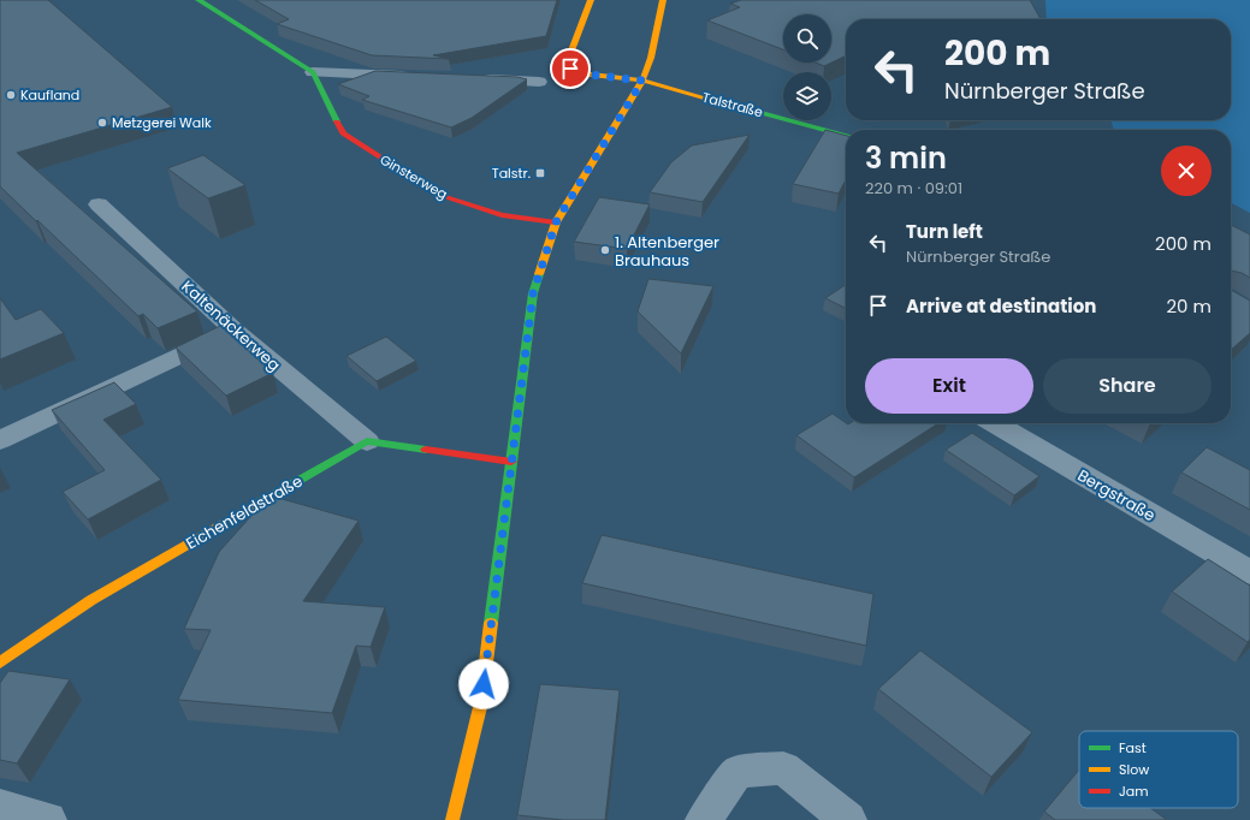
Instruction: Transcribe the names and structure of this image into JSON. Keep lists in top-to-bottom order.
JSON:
{
  "streets": {
    "street": [
      "Talstraße",
      "Ginsterweg",
      "Kaltenäckerweg",
      "Bergstraße",
      "Eichenfeldstraße"
    ]
  },
  "crossings": [
    ["Kaltenäckerweg", "Eichenfeldstraße"]
  ],
  "places": {
    "other": ["Kaufland", "Metzgerei Walk", "1. Altenberger Brauhaus"],
    "transit": ["Talstr."]
  },
  "legend": ["Fast", "Slow", "Jam"],
  "page": {
    "turn": ["200 m", "Nürnberger Straße"],
    "heading": ["3 min", "220 m · 09:01"],
    "list": [
      {
        "name": "Turn left",
        "note": "Nürnberger Straße",
        "value": "200 m"
      },
      {
        "name": "Arrive at destination",
        "value": "20 m"
      }
    ],
    "buttons": ["Exit", "Share"]
  }
}
